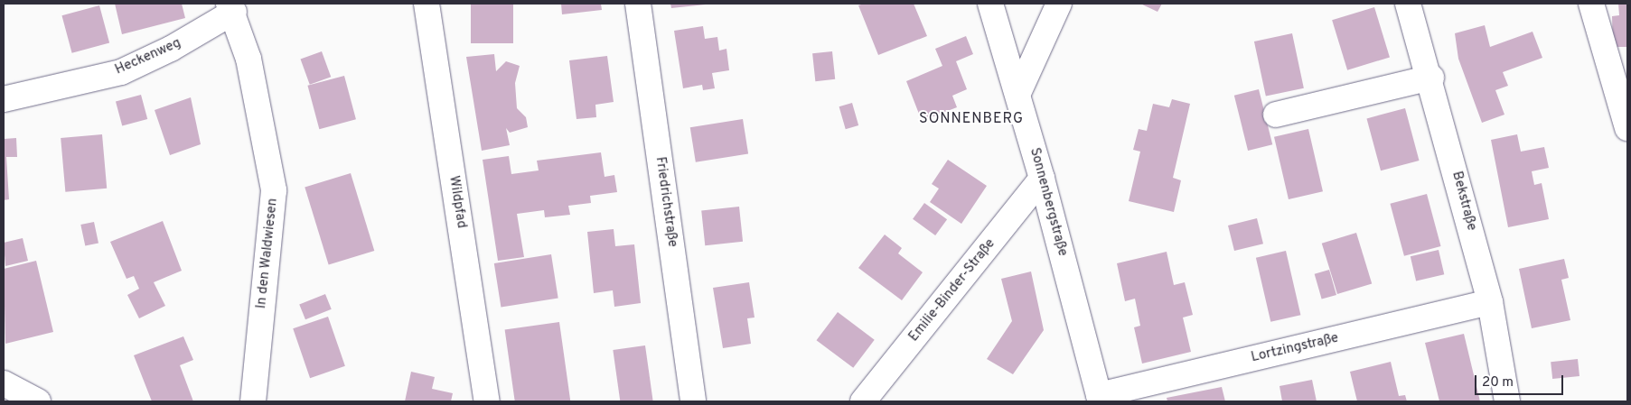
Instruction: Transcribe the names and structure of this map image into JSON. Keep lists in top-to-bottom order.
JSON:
{
  "streets": {
    "street": [
      "Heckenweg",
      "Bekstraße",
      "Wildpfad",
      "Friedrichstraße",
      "Sonnenbergstraße",
      "In den Waldwiesen",
      "Emilie-Binder-Straße",
      "Lortzingstraße"
    ]
  },
  "crossings": [
    ["Heckenweg", "In den Waldwiesen"],
    ["Bekstraße", "Lortzingstraße"],
    ["Sonnenbergstraße", "Emilie-Binder-Straße"],
    ["Sonnenbergstraße", "Lortzingstraße"]
  ],
  "districts": ["SONNENBERG"],
  "scale_bar": "20 m"
}
